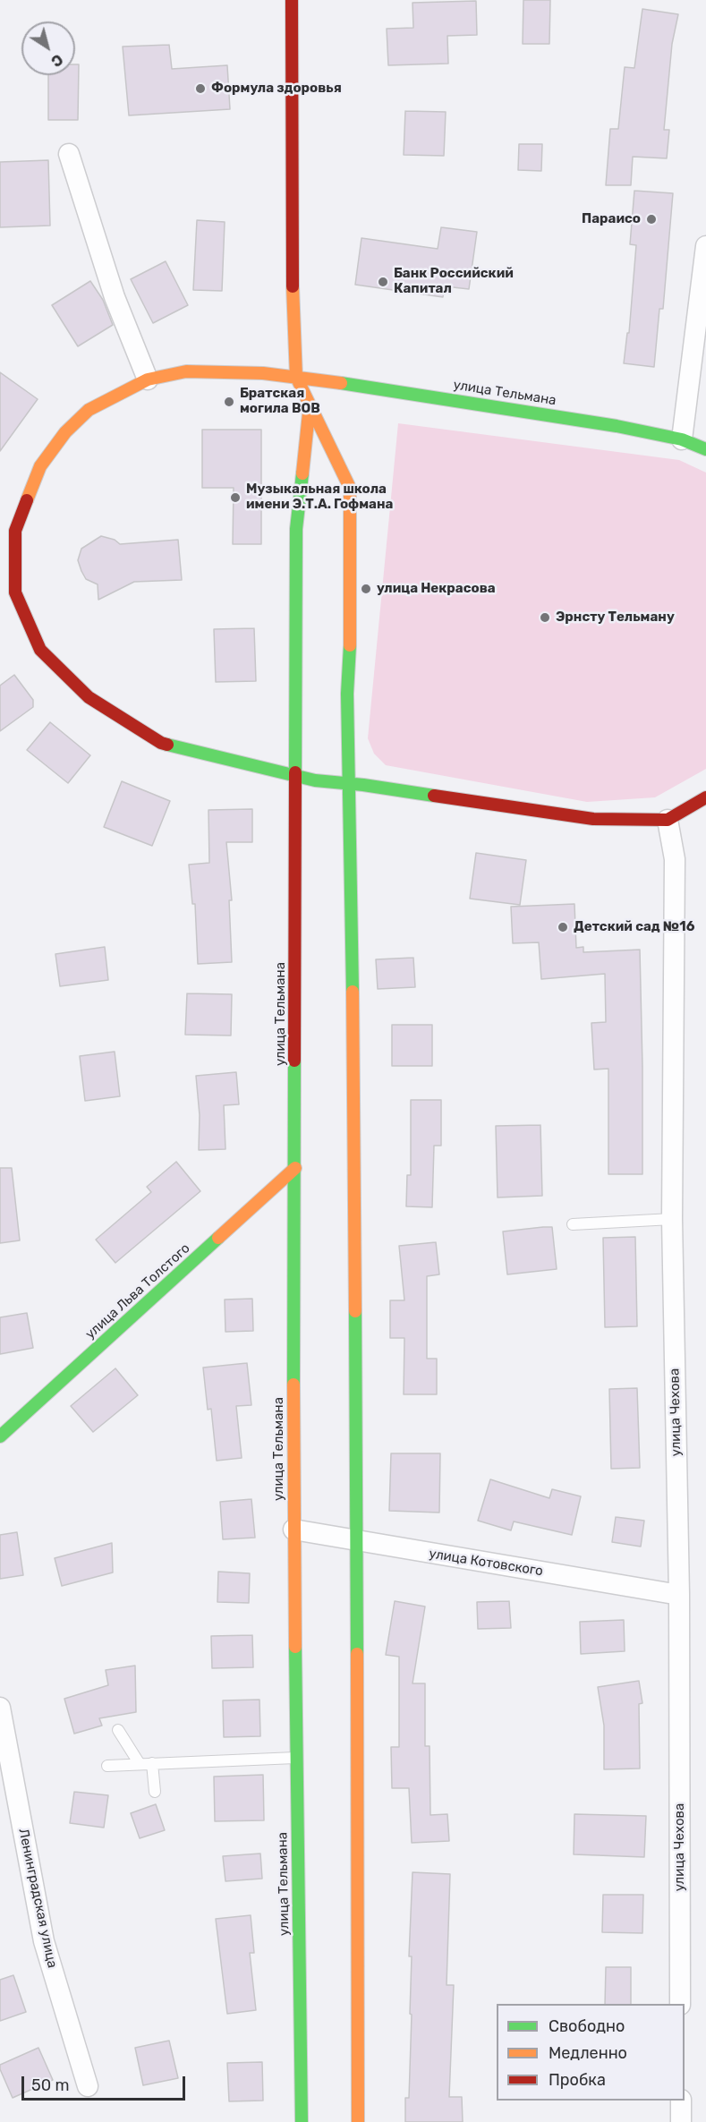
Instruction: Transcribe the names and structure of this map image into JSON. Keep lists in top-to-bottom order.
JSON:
{
  "streets": {
    "main road": ["улица Тельмана", "улица Льва Толстого"],
    "street": ["улица Чехова", "улица Котовского", "Ленинградская улица"]
  },
  "crossings": [
    ["улица Тельмана", "улица Льва Толстого"],
    ["улица Тельмана", "улица Чехова"],
    ["улица Тельмана", "улица Котовского"],
    ["улица Чехова", "улица Котовского"]
  ],
  "places": [
    "Формула здоровья",
    "Параисо",
    "Банк Российский Капитал",
    "Братская могила ВОВ",
    "Музыкальная школа имени Э.Т.А. Гофмана",
    "улица Некрасова",
    "Эрнсту Тельману",
    "Детский сад №16"
  ],
  "legend": ["Свободно", "Медленно", "Пробка"],
  "scale_bar": "50 m",
  "north": "bottom right"
}
